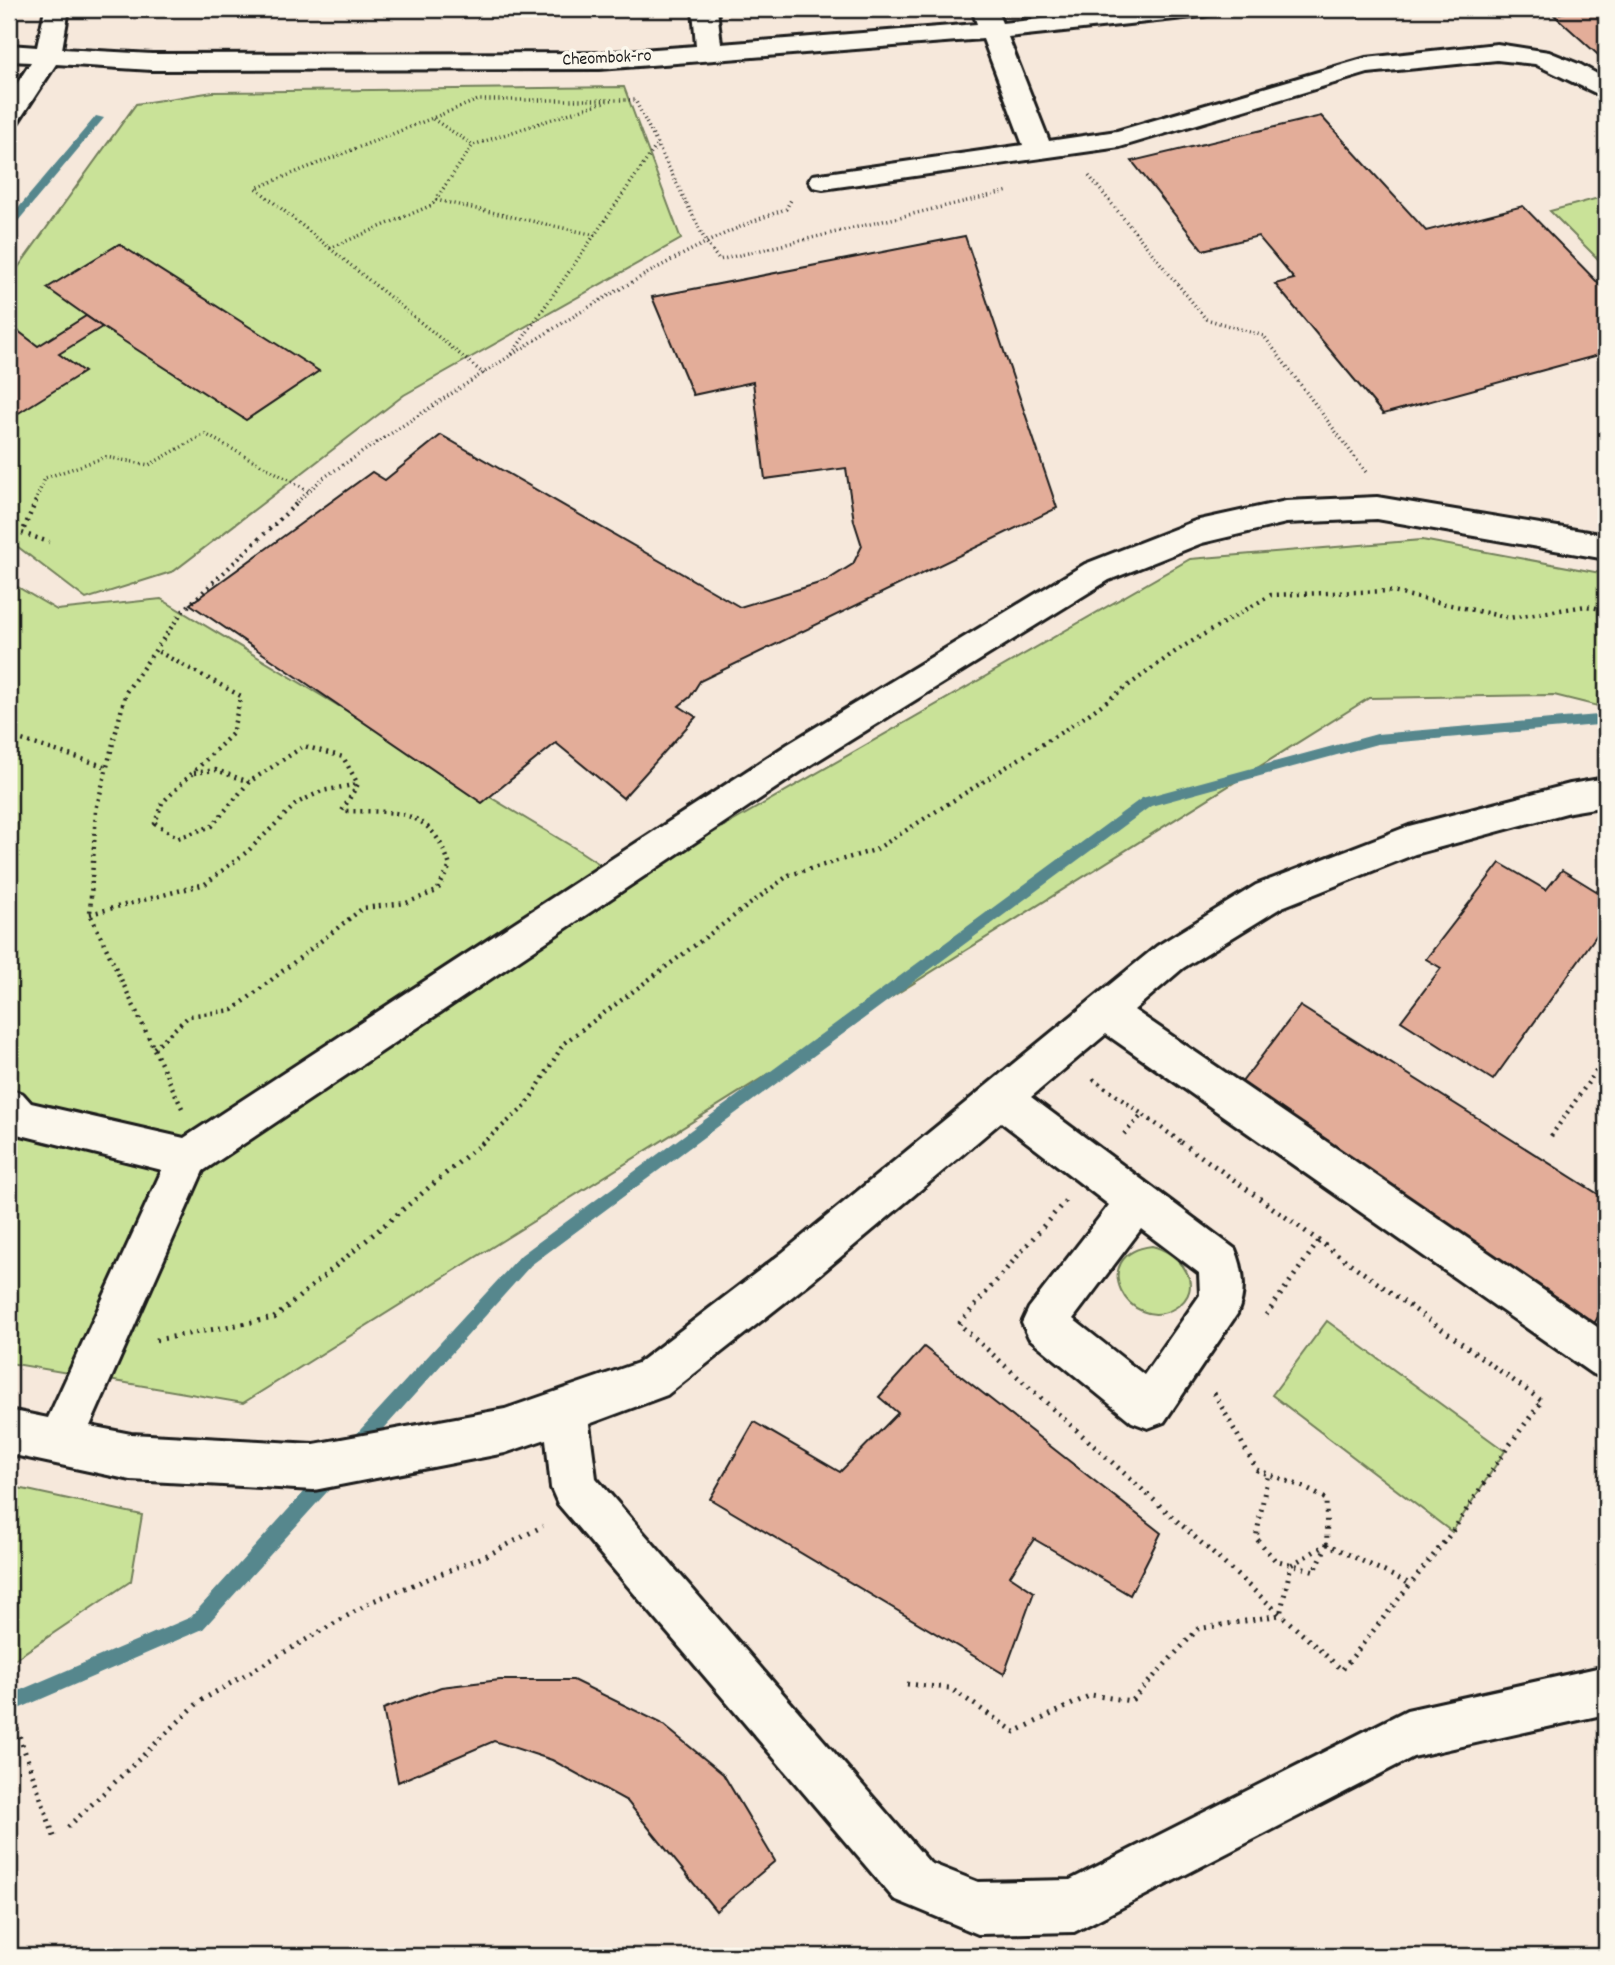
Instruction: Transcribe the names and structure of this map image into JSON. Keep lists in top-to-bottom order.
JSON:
{
  "streets": {
    "street": ["Cheombok-ro"]
  }
}
